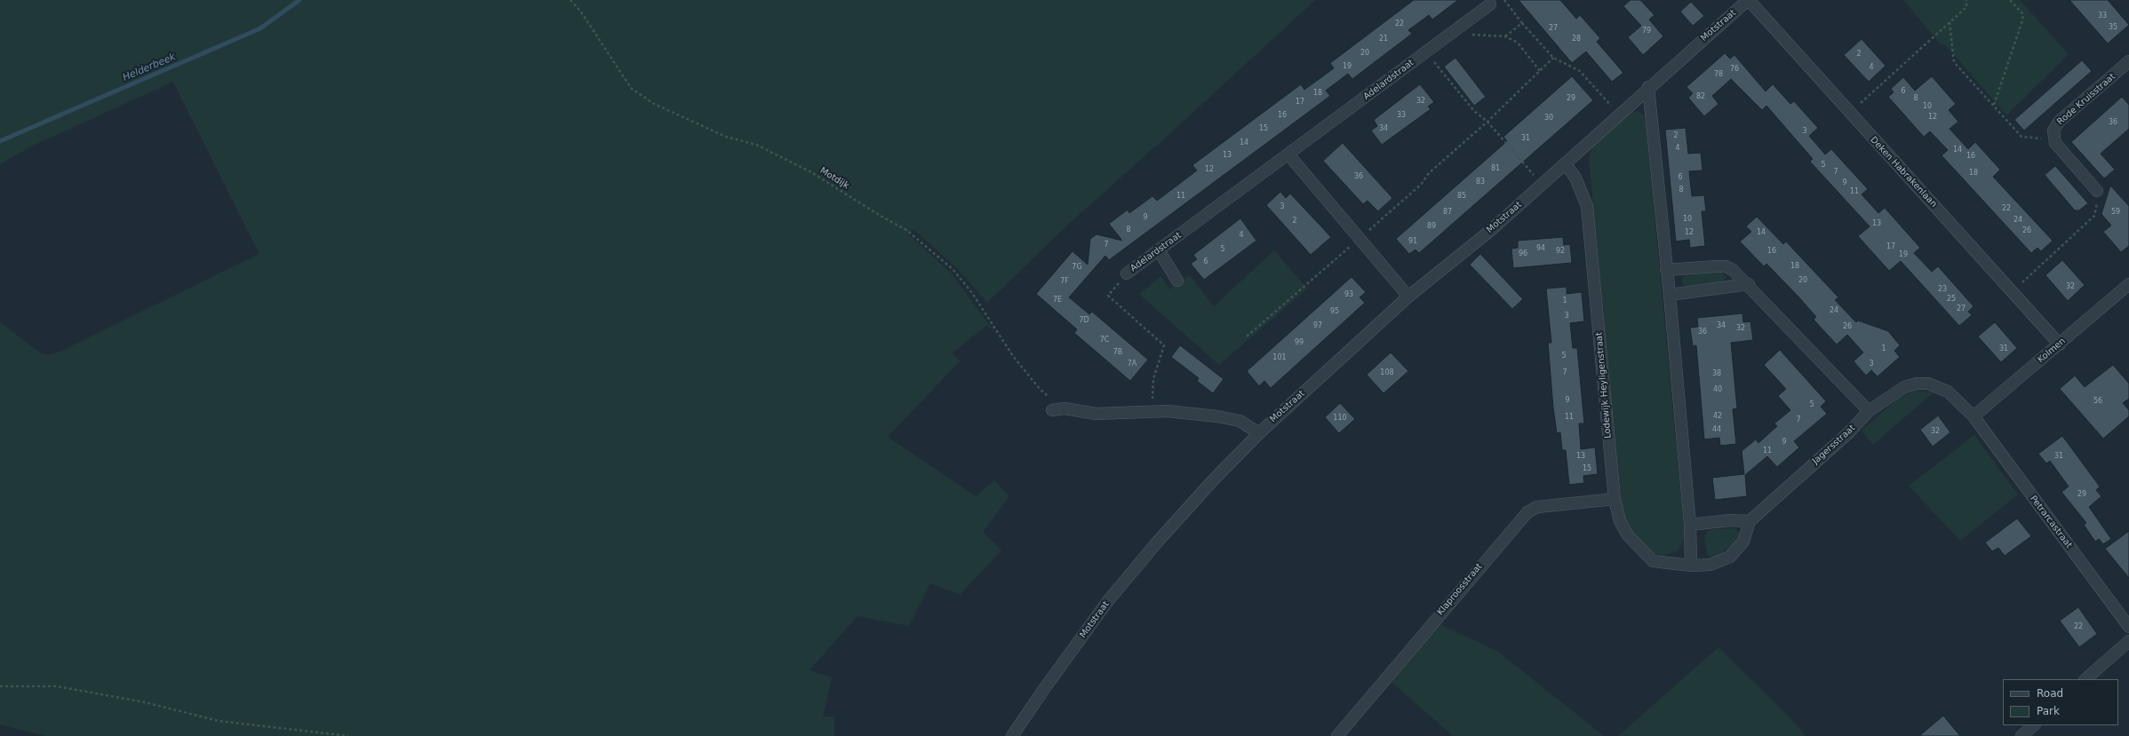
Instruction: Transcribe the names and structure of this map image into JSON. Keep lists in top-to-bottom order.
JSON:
{
  "streets": {
    "street": [
      "Motstraat",
      "Adelardstraat",
      "Rode Kruisstraat",
      "Deken Habrakenlaan",
      "Kolmen",
      "Lodewijk Heyligenstraat",
      "Jagersstraat",
      "Petrarcastraat",
      "Klaproosstraat"
    ],
    "path": ["Motdijk"]
  },
  "crossings": [
    ["Motstraat", "Deken Habrakenlaan"],
    ["Motstraat", "Lodewijk Heyligenstraat"],
    ["Deken Habrakenlaan", "Kolmen"],
    ["Kolmen", "Jagersstraat"],
    ["Kolmen", "Petrarcastraat"],
    ["Lodewijk Heyligenstraat", "Jagersstraat"],
    ["Lodewijk Heyligenstraat", "Klaproosstraat"],
    ["Jagersstraat", "Petrarcastraat"]
  ],
  "water": ["Helderbeek"],
  "house_numbers": [
    "33",
    "22",
    "35",
    "27",
    "79",
    "21",
    "28",
    "20",
    "2",
    "19",
    "4",
    "76",
    "78",
    "6",
    "18",
    "82",
    "29",
    "8",
    "32",
    "17",
    "10",
    "16",
    "33",
    "12",
    "30",
    "36",
    "15",
    "34",
    "3",
    "2",
    "31",
    "14",
    "4",
    "14",
    "13",
    "16",
    "5",
    "81",
    "12",
    "7",
    "18",
    "36",
    "6",
    "83",
    "9",
    "8",
    "11",
    "11",
    "85",
    "3",
    "22",
    "87",
    "59",
    "9",
    "10",
    "24",
    "2",
    "13",
    "89",
    "8",
    "26",
    "12",
    "14",
    "4",
    "91",
    "7",
    "17",
    "94",
    "5",
    "92",
    "16",
    "96",
    "19",
    "6",
    "18",
    "7G",
    "20",
    "7F",
    "32",
    "23",
    "93",
    "25",
    "7E",
    "1",
    "27",
    "24",
    "95",
    "3",
    "7D",
    "97",
    "34",
    "26",
    "32",
    "36",
    "7C",
    "99",
    "1",
    "31",
    "7B",
    "5",
    "101",
    "7A",
    "3",
    "108",
    "7",
    "38",
    "40",
    "9",
    "56",
    "5",
    "42",
    "11",
    "110",
    "7",
    "44",
    "32",
    "9",
    "11",
    "13",
    "31",
    "15",
    "29",
    "22"
  ],
  "legend": ["Road", "Park"]
}
